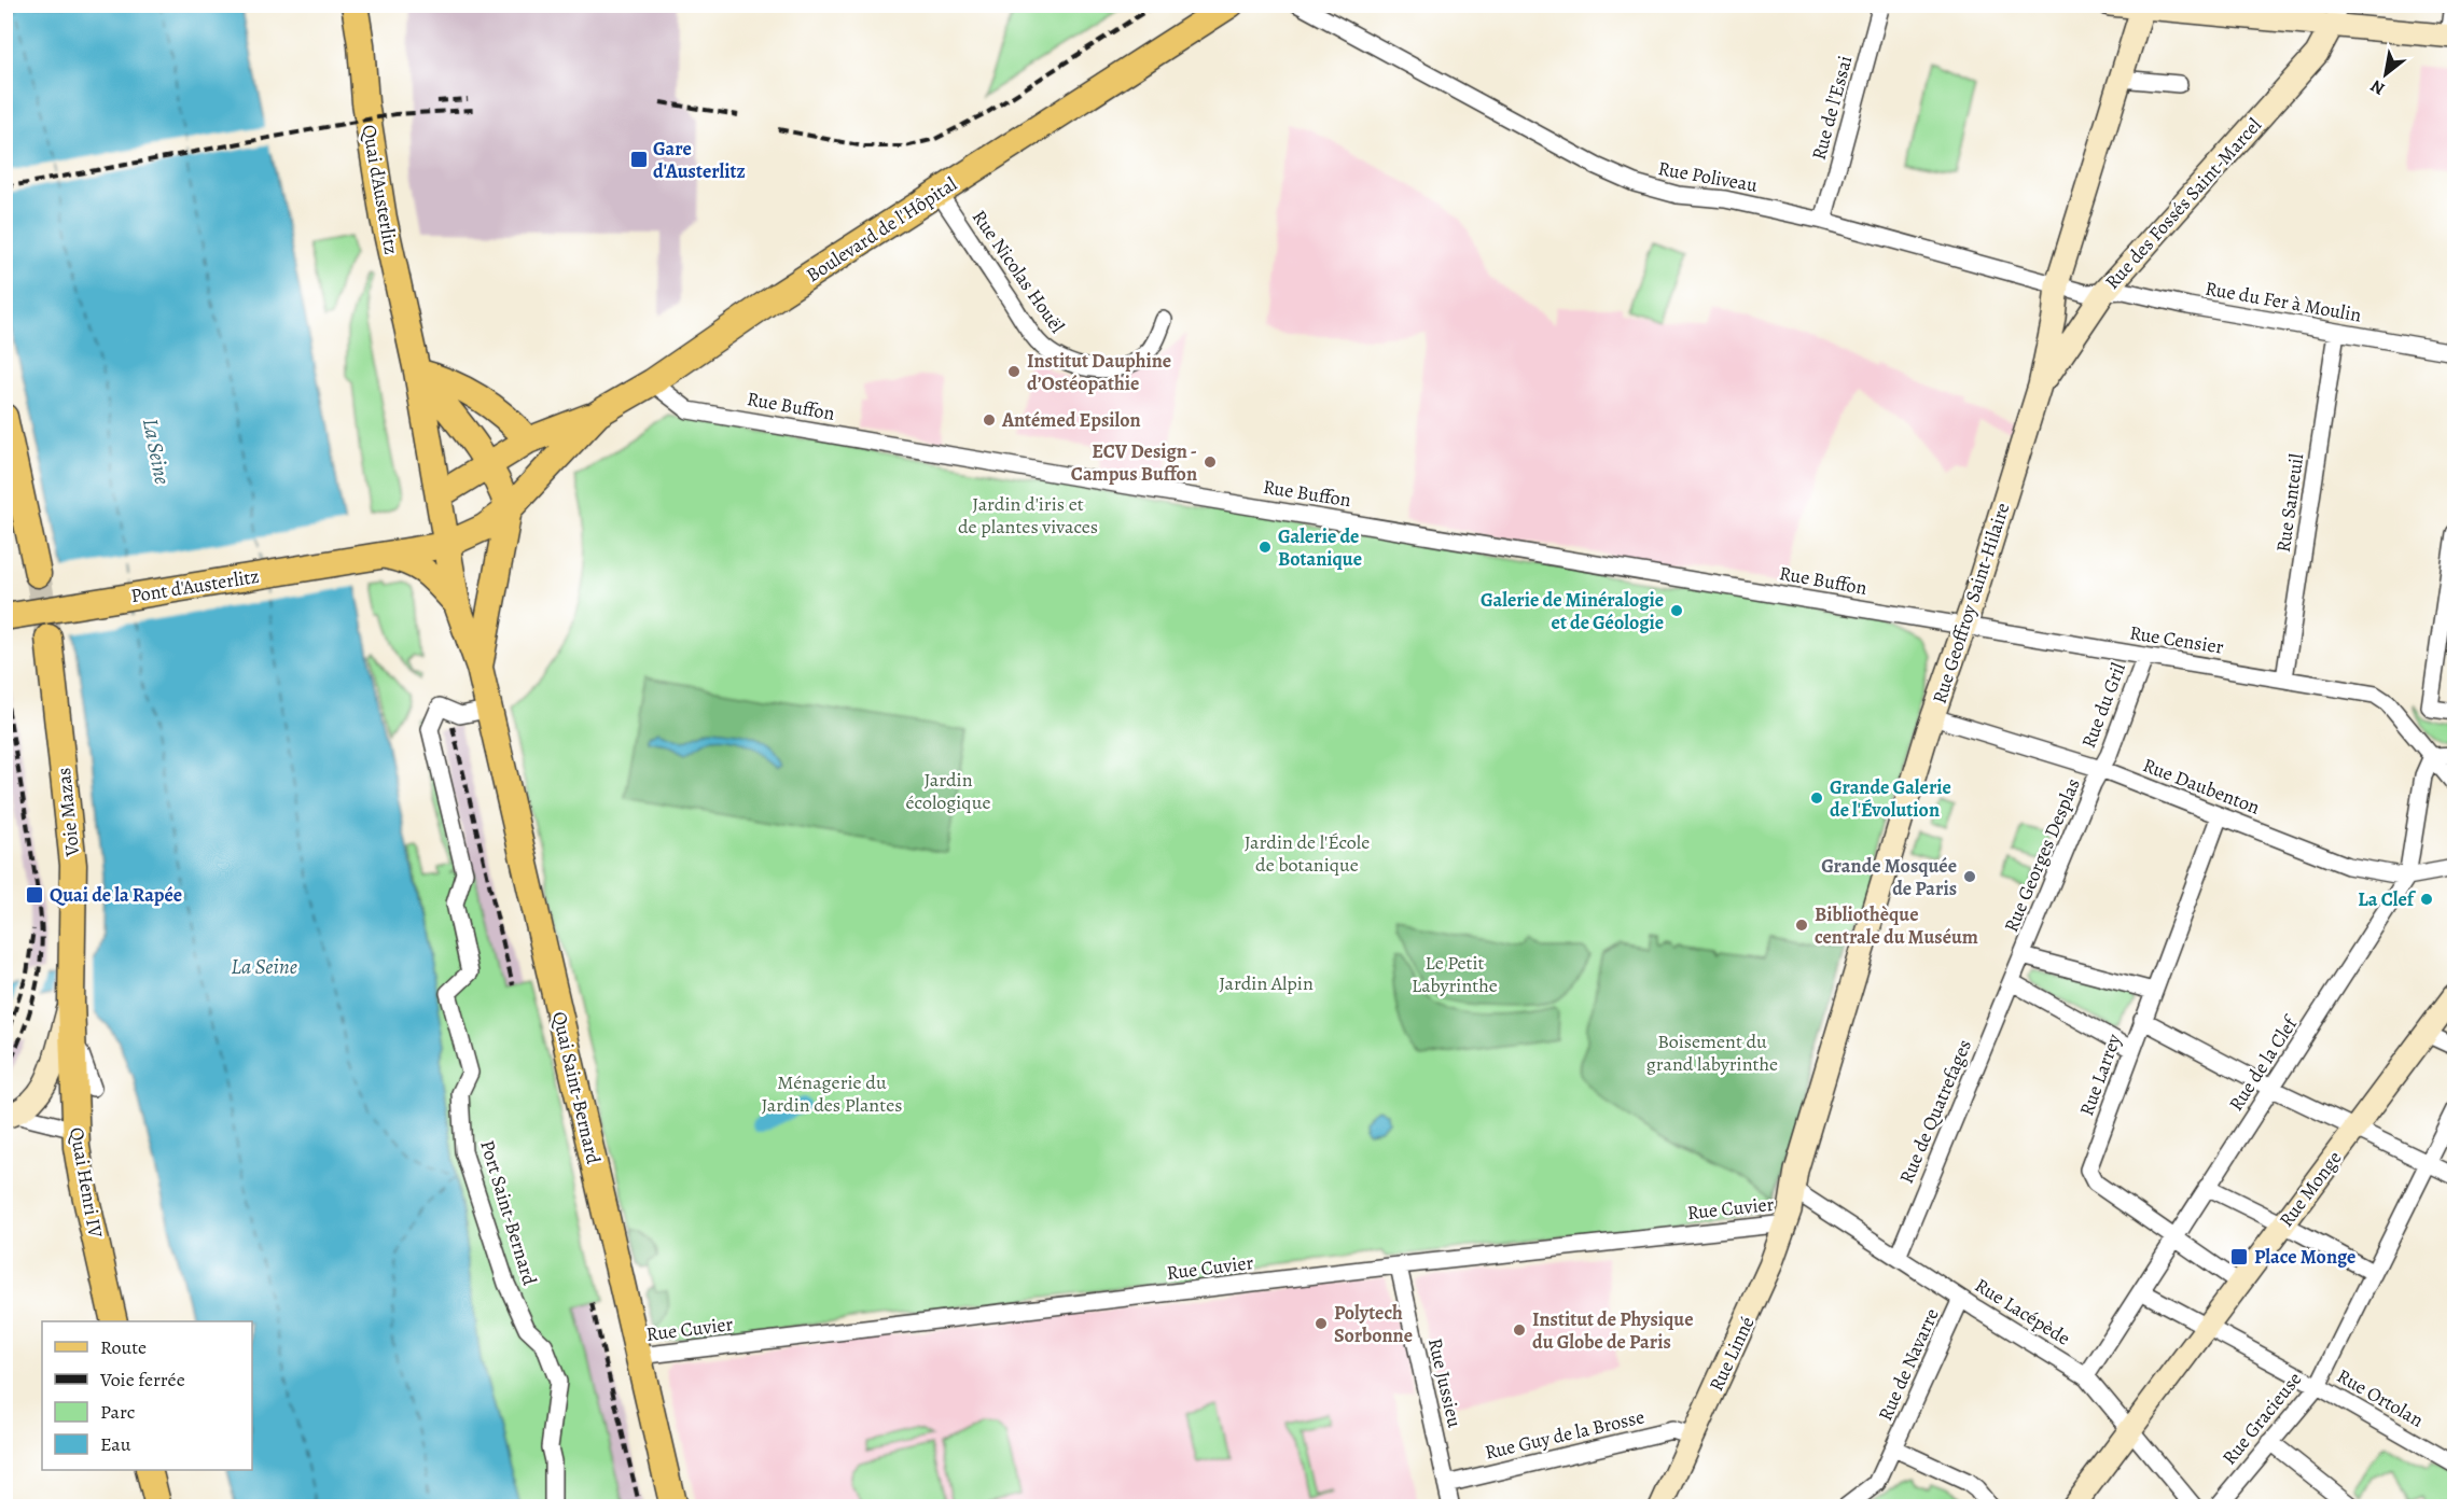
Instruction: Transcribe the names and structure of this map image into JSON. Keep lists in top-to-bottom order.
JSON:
{
  "streets": {
    "main road": [
      "Quai d'Austerlitz",
      "Boulevard de l'Hôpital",
      "Pont d'Austerlitz",
      "Voie Mazas",
      "Quai Saint-Bernard",
      "Quai Henri IV"
    ],
    "street": [
      "Rue de l'Essai",
      "Rue Poliveau",
      "Rue des Fossés Saint-Marcel",
      "Rue Nicolas Houël",
      "Rue du Fer à Moulin",
      "Rue Buffon",
      "Rue Santeuil",
      "Rue Geoffroy Saint-Hilaire",
      "Rue Censier",
      "Rue du Gril",
      "Rue Daubenton",
      "Rue Georges Desplas",
      "Rue de la Clef",
      "Rue Larrey",
      "Rue de Quatrefages",
      "Rue Monge",
      "Rue Cuvier",
      "Port Saint-Bernard",
      "Rue Lacépède",
      "Rue Linné",
      "Rue de Navarre",
      "Rue Jussieu",
      "Rue Ortolan",
      "Rue Gracieuse",
      "Rue Guy de la Brosse"
    ]
  },
  "crossings": [
    ["Rue de l'Essai", "Rue Poliveau"],
    ["Rue Poliveau", "Rue des Fossés Saint-Marcel"],
    ["Rue Poliveau", "Rue du Fer à Moulin"],
    ["Rue Poliveau", "Rue Geoffroy Saint-Hilaire"],
    ["Quai d'Austerlitz", "Quai Saint-Bernard"],
    ["Rue des Fossés Saint-Marcel", "Rue du Fer à Moulin"],
    ["Rue des Fossés Saint-Marcel", "Rue Geoffroy Saint-Hilaire"],
    ["Boulevard de l'Hôpital", "Rue Nicolas Houël"],
    ["Boulevard de l'Hôpital", "Rue Buffon"],
    ["Boulevard de l'Hôpital", "Pont d'Austerlitz"],
    ["Boulevard de l'Hôpital", "Quai Saint-Bernard"],
    ["Rue du Fer à Moulin", "Rue Santeuil"],
    ["Rue Buffon", "Rue Geoffroy Saint-Hilaire"],
    ["Rue Buffon", "Rue Censier"],
    ["Rue Santeuil", "Rue Censier"],
    ["Pont d'Austerlitz", "Quai Saint-Bernard"],
    ["Rue Geoffroy Saint-Hilaire", "Rue Censier"],
    ["Rue Geoffroy Saint-Hilaire", "Rue Daubenton"],
    ["Rue Geoffroy Saint-Hilaire", "Rue Lacépède"],
    ["Rue Geoffroy Saint-Hilaire", "Rue Linné"],
    ["Rue Censier", "Rue du Gril"],
    ["Rue Censier", "Rue de la Clef"],
    ["Rue du Gril", "Rue Daubenton"],
    ["Rue du Gril", "Rue Georges Desplas"],
    ["Rue Daubenton", "Rue Georges Desplas"],
    ["Rue Daubenton", "Rue de la Clef"],
    ["Rue Daubenton", "Rue Larrey"],
    ["Voie Mazas", "Quai Henri IV"],
    ["Rue Georges Desplas", "Rue de Quatrefages"],
    ["Rue de la Clef", "Rue Larrey"],
    ["Rue de la Clef", "Rue Lacépède"],
    ["Rue Larrey", "Rue Monge"],
    ["Quai Saint-Bernard", "Rue Cuvier"],
    ["Quai Saint-Bernard", "Port Saint-Bernard"],
    ["Rue de Quatrefages", "Rue Lacépède"],
    ["Rue Monge", "Rue Lacépède"],
    ["Rue Cuvier", "Rue Linné"],
    ["Rue Cuvier", "Rue Jussieu"],
    ["Rue Lacépède", "Rue Linné"],
    ["Rue Lacépède", "Rue de Navarre"],
    ["Rue Linné", "Rue Guy de la Brosse"],
    ["Rue Jussieu", "Rue Guy de la Brosse"],
    ["Rue Ortolan", "Rue Gracieuse"]
  ],
  "water": ["La Seine"],
  "parks": [
    "Jardin d'iris et de plantes vivaces",
    "Jardin écologique",
    "Jardin de l'École de botanique",
    "Le Petit Labyrinthe",
    "Jardin Alpin",
    "Boisement du grand labyrinthe",
    "Ménagerie du Jardin des Plantes"
  ],
  "places": {
    "transit": ["Gare d'Austerlitz", "Quai de la Rapée", "Place Monge"],
    "other": [
      "Institut Dauphine d’Ostéopathie",
      "Antémed Epsilon",
      "ECV Design - Campus Buffon",
      "Galerie de Botanique",
      "Galerie de Minéralogie et de Géologie",
      "Grande Galerie de l'Évolution",
      "Grande Mosquée de Paris",
      "La Clef",
      "Bibliothèque centrale du Muséum",
      "Polytech Sorbonne",
      "Institut de Physique du Globe de Paris"
    ]
  },
  "legend": [
    "Route",
    "Voie ferrée",
    "Parc",
    "Eau"
  ],
  "north": "bottom left"
}
